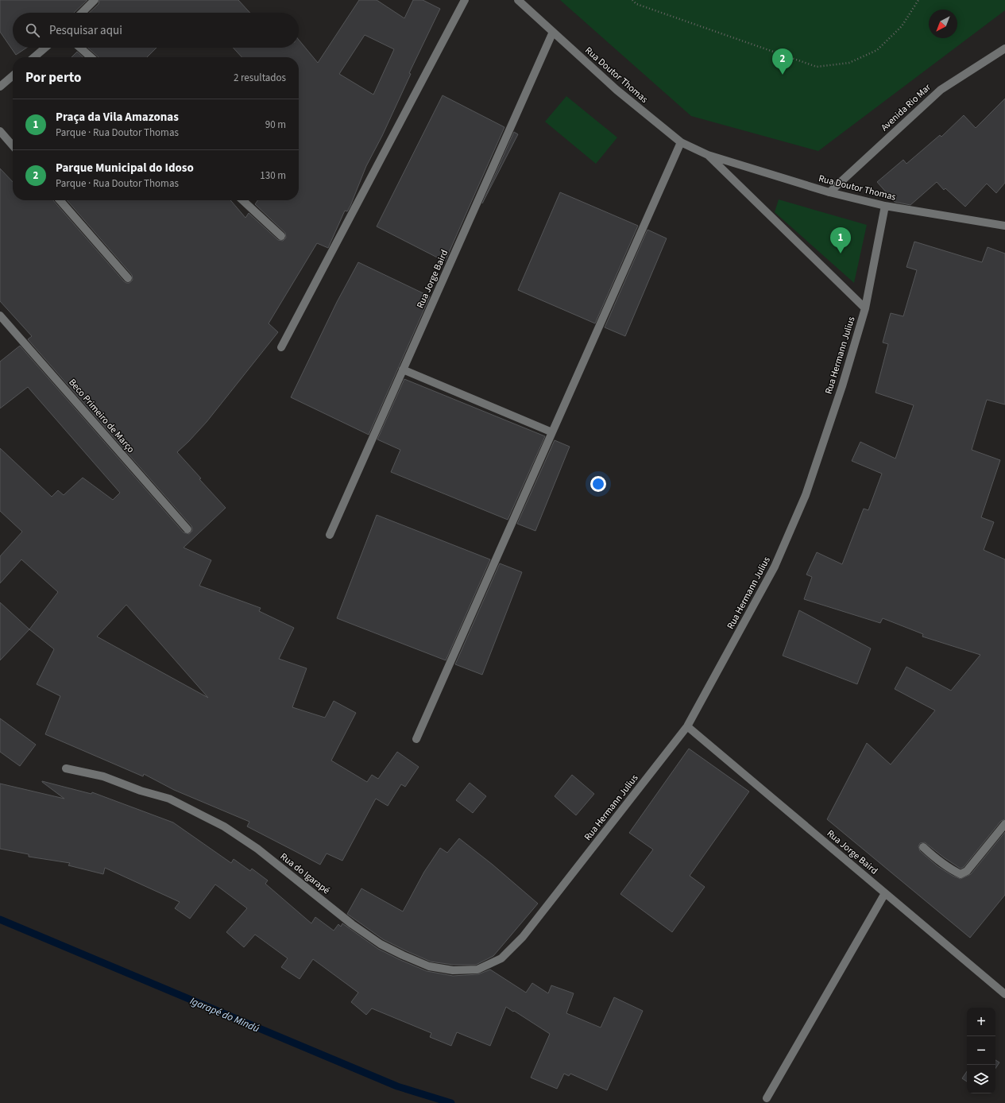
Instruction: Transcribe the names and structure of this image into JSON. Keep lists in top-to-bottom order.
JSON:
{
  "streets": {
    "street": [
      "Rua Doutor Thomas",
      "Avenida Rio Mar",
      "Rua Jorge Baird",
      "Rua Hermann Julius",
      "Beco Primeiro de Março",
      "Rua do Igarapé"
    ]
  },
  "crossings": [
    ["Rua Doutor Thomas", "Avenida Rio Mar"],
    ["Rua Doutor Thomas", "Rua Jorge Baird"],
    ["Rua Doutor Thomas", "Rua Hermann Julius"],
    ["Rua Jorge Baird", "Rua Hermann Julius"],
    ["Rua Hermann Julius", "Rua do Igarapé"]
  ],
  "water": ["Igarapé do Mindú"],
  "north": "bottom left",
  "page": {
    "search": "Pesquisar aqui",
    "pins": ["2", "1"],
    "heading": ["Por perto", "2 resultados"],
    "list": [
      {
        "mark": "1",
        "name": "Praça da Vila Amazonas",
        "note": "Parque · Rua Doutor Thomas",
        "value": "90 m"
      },
      {
        "mark": "2",
        "name": "Parque Municipal do Idoso",
        "note": "Parque · Rua Doutor Thomas",
        "value": "130 m"
      }
    ],
    "map_buttons": ["+", "−"]
  }
}
